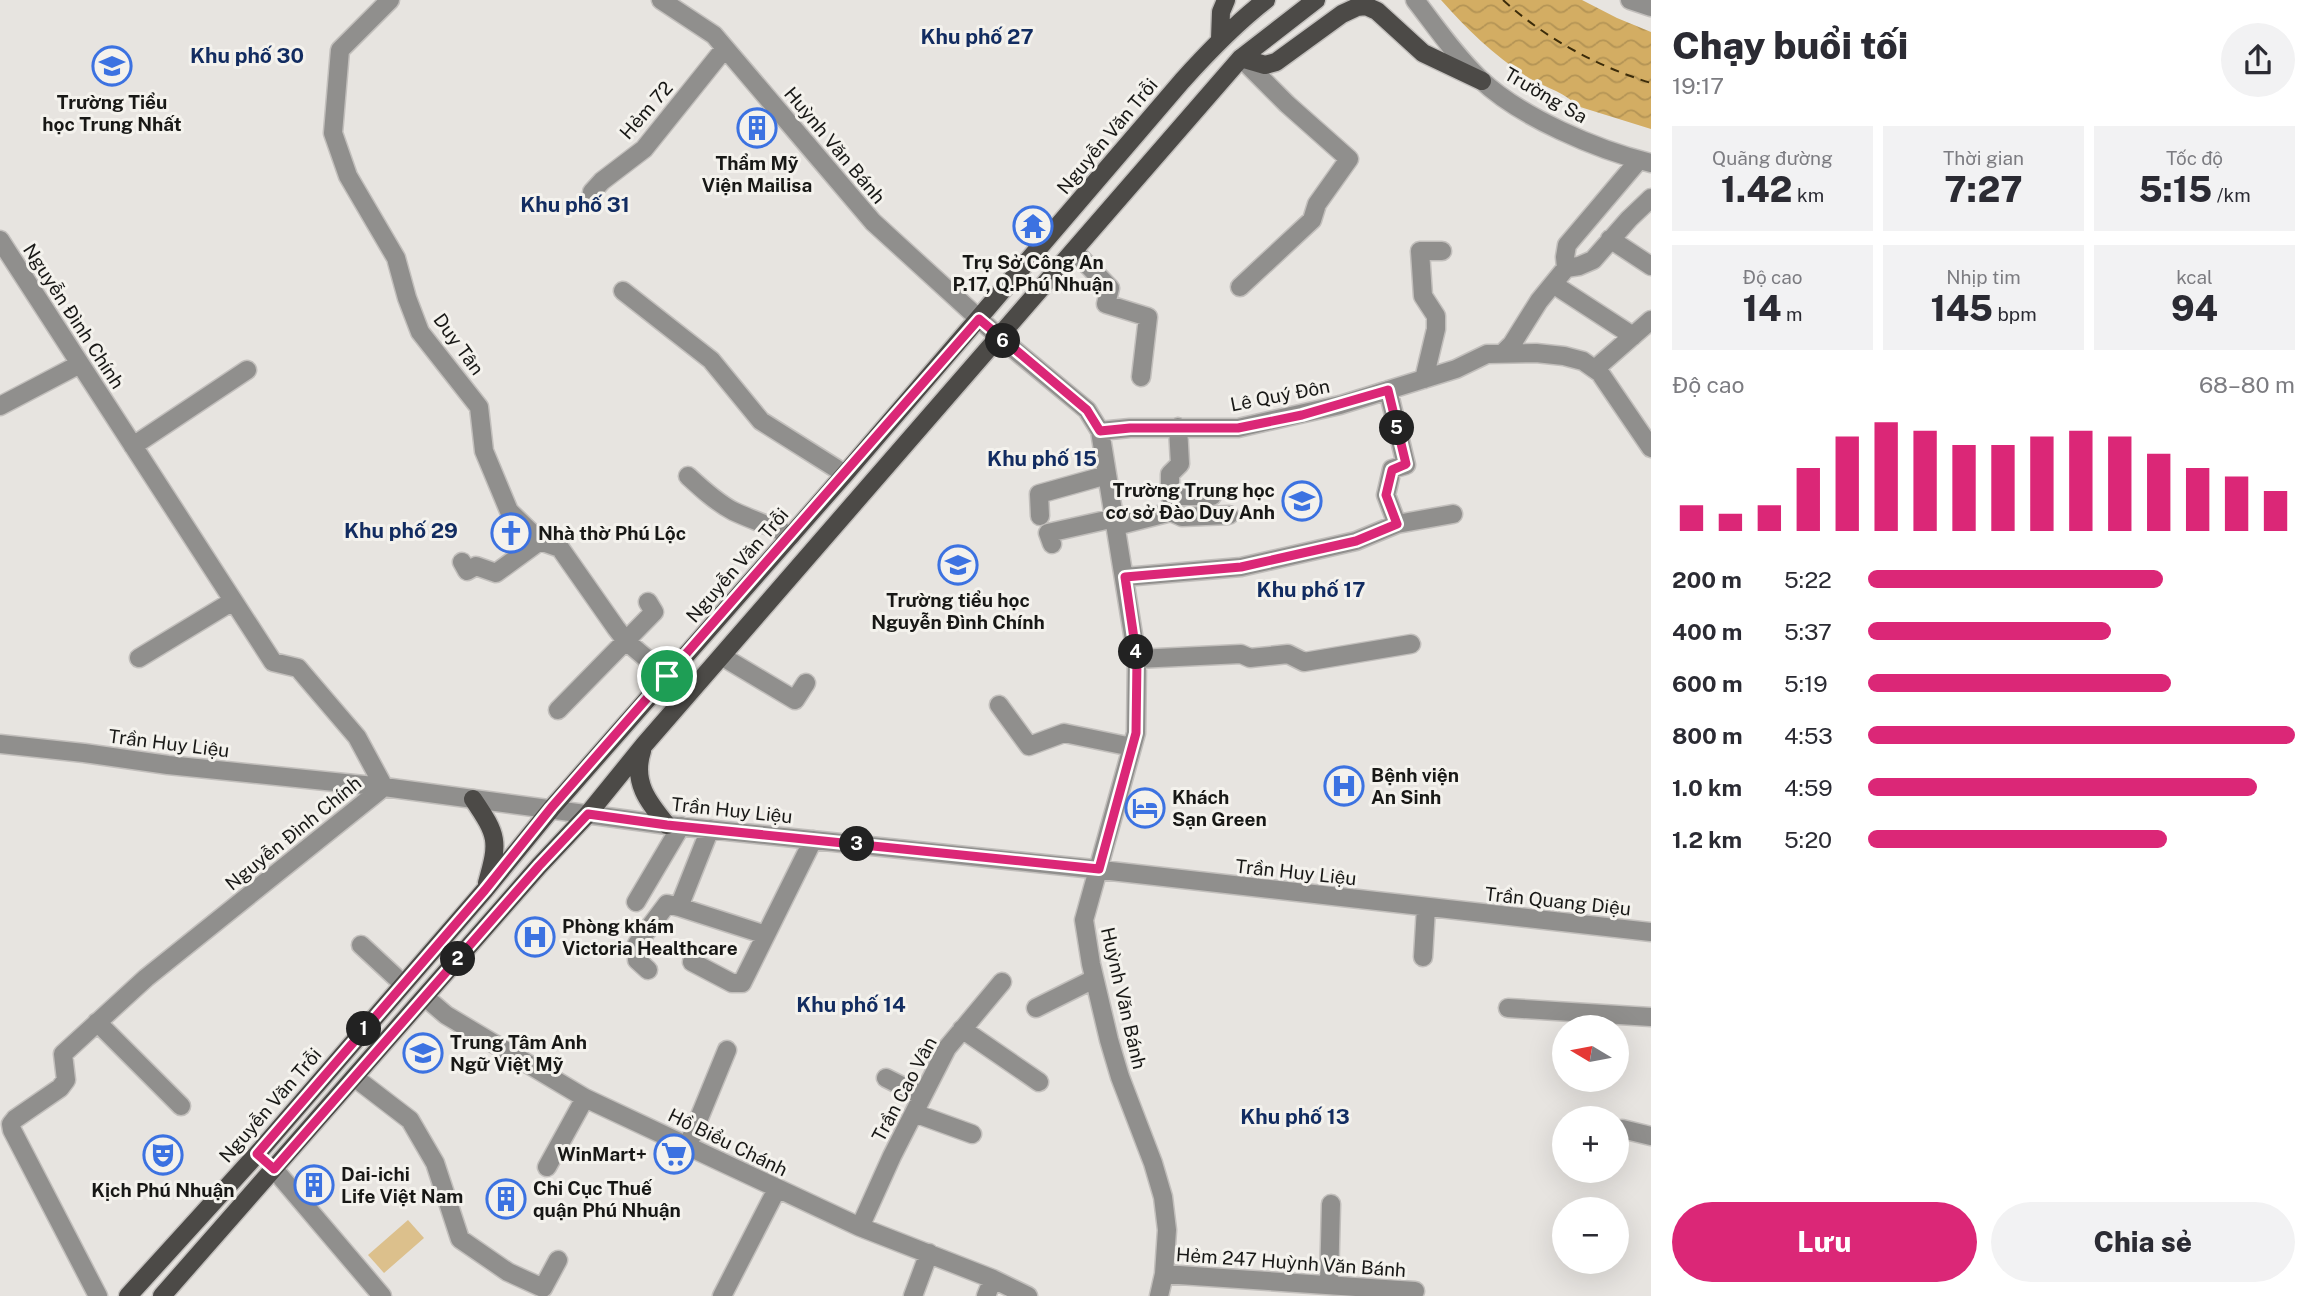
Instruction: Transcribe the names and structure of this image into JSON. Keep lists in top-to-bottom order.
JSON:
{
  "streets": {
    "main road": ["Nguyễn Văn Trỗi"],
    "street": [
      "Trường Sa",
      "Hẻm 72",
      "Huỳnh Văn Bánh",
      "Nguyễn Đình Chính",
      "Duy Tân",
      "Lê Quý Ðôn",
      "Trần Huy Liệu",
      "Trần Quang Diệu",
      "Trần Cao Vân",
      "Hồ Biểu Chánh",
      "Hẻm 247 Huỳnh Văn Bánh"
    ]
  },
  "crossings": [
    ["Hẻm 72", "Huỳnh Văn Bánh"],
    ["Nguyễn Văn Trỗi", "Huỳnh Văn Bánh"],
    ["Nguyễn Văn Trỗi", "Duy Tân"],
    ["Nguyễn Văn Trỗi", "Trần Huy Liệu"],
    ["Huỳnh Văn Bánh", "Lê Quý Ðôn"],
    ["Huỳnh Văn Bánh", "Trần Huy Liệu"],
    ["Huỳnh Văn Bánh", "Hẻm 247 Huỳnh Văn Bánh"],
    ["Nguyễn Đình Chính", "Trần Huy Liệu"],
    ["Trần Huy Liệu", "Trần Quang Diệu"],
    ["Trần Cao Vân", "Hồ Biểu Chánh"]
  ],
  "districts": [
    "Khu phố 27",
    "Khu phố 30",
    "Khu phố 31",
    "Khu phố 15",
    "Khu phố 29",
    "Khu phố 17",
    "Khu phố 14",
    "Khu phố 13"
  ],
  "places": {
    "school or university": [
      "Trường Tiểu học Trung Nhất",
      "Trường Trung học cơ sở Đào Duy Anh",
      "Trường tiểu học Nguyễn Đình Chính",
      "Trung Tâm Anh Ngữ Việt Mỹ"
    ],
    "building": ["Thẩm Mỹ Viện Mailisa", "Dai-ichi Life Việt Nam", "Chi Cục Thuế quận Phú Nhuận"],
    "temple": ["Trụ Sở Công An P.17, Q.Phú Nhuận"],
    "church": ["Nhà thờ Phú Lộc"],
    "hospital": ["Bệnh viện An Sinh", "Phòng khám Victoria Healthcare"],
    "hotel": ["Khách Sạn Green"],
    "supermarket": ["WinMart+"],
    "theatre": ["Kịch Phú Nhuận"]
  },
  "north": "left",
  "page": {
    "heading": ["Chạy buổi tối", "19:17"],
    "stats": [
      ["Quãng đường", "1.42 km"],
      ["Thời gian", "7:27"],
      ["Tốc độ", "5:15 /km"],
      ["Độ cao", "14 m"],
      ["Nhịp tim", "145 bpm"],
      ["kcal", "94"]
    ],
    "pins": [
      "6",
      "5",
      "4",
      "3",
      "2",
      "1"
    ],
    "chart": ["Độ cao", "68–80 m"],
    "list": [
      {
        "name": "200 m",
        "note": "5:22"
      },
      {
        "name": "400 m",
        "note": "5:37"
      },
      {
        "name": "600 m",
        "note": "5:19"
      },
      {
        "name": "800 m",
        "note": "4:53"
      },
      {
        "name": "1.0 km",
        "note": "4:59"
      },
      {
        "name": "1.2 km",
        "note": "5:20"
      }
    ],
    "map_buttons": ["+", "−"],
    "buttons": ["Lưu", "Chia sẻ"]
  }
}
